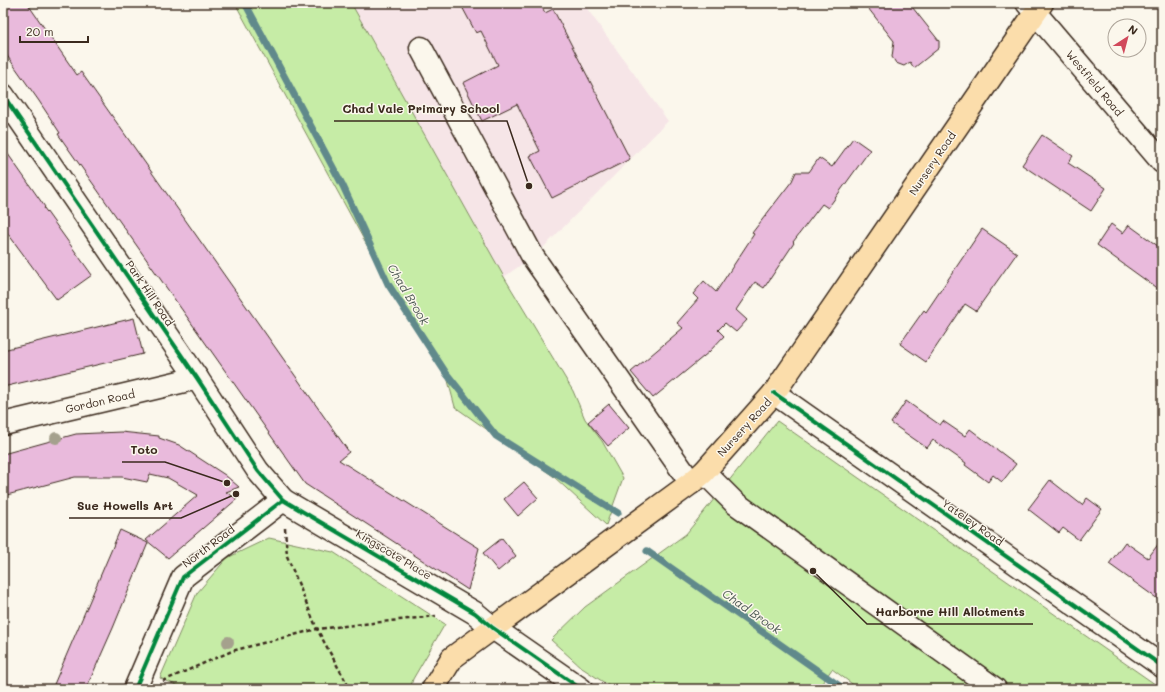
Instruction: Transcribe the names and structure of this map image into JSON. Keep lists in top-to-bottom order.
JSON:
{
  "streets": {
    "main road": ["Nursery Road"],
    "street": [
      "Westfield Road",
      "Park Hill Road",
      "Gordon Road",
      "Yateley Road",
      "North Road",
      "Kingscote Place"
    ]
  },
  "crossings": [
    ["Westfield Road", "Nursery Road"],
    ["Nursery Road", "Yateley Road"],
    ["Nursery Road", "Kingscote Place"],
    ["Park Hill Road", "Gordon Road"],
    ["Park Hill Road", "North Road"],
    ["Park Hill Road", "Kingscote Place"],
    ["North Road", "Kingscote Place"]
  ],
  "water": ["Chad Brook"],
  "places": [
    "Chad Vale Primary School",
    "Toto",
    "Sue Howells Art",
    "Harborne Hill Allotments"
  ],
  "scale_bar": "20 m",
  "north": "top right"
}
